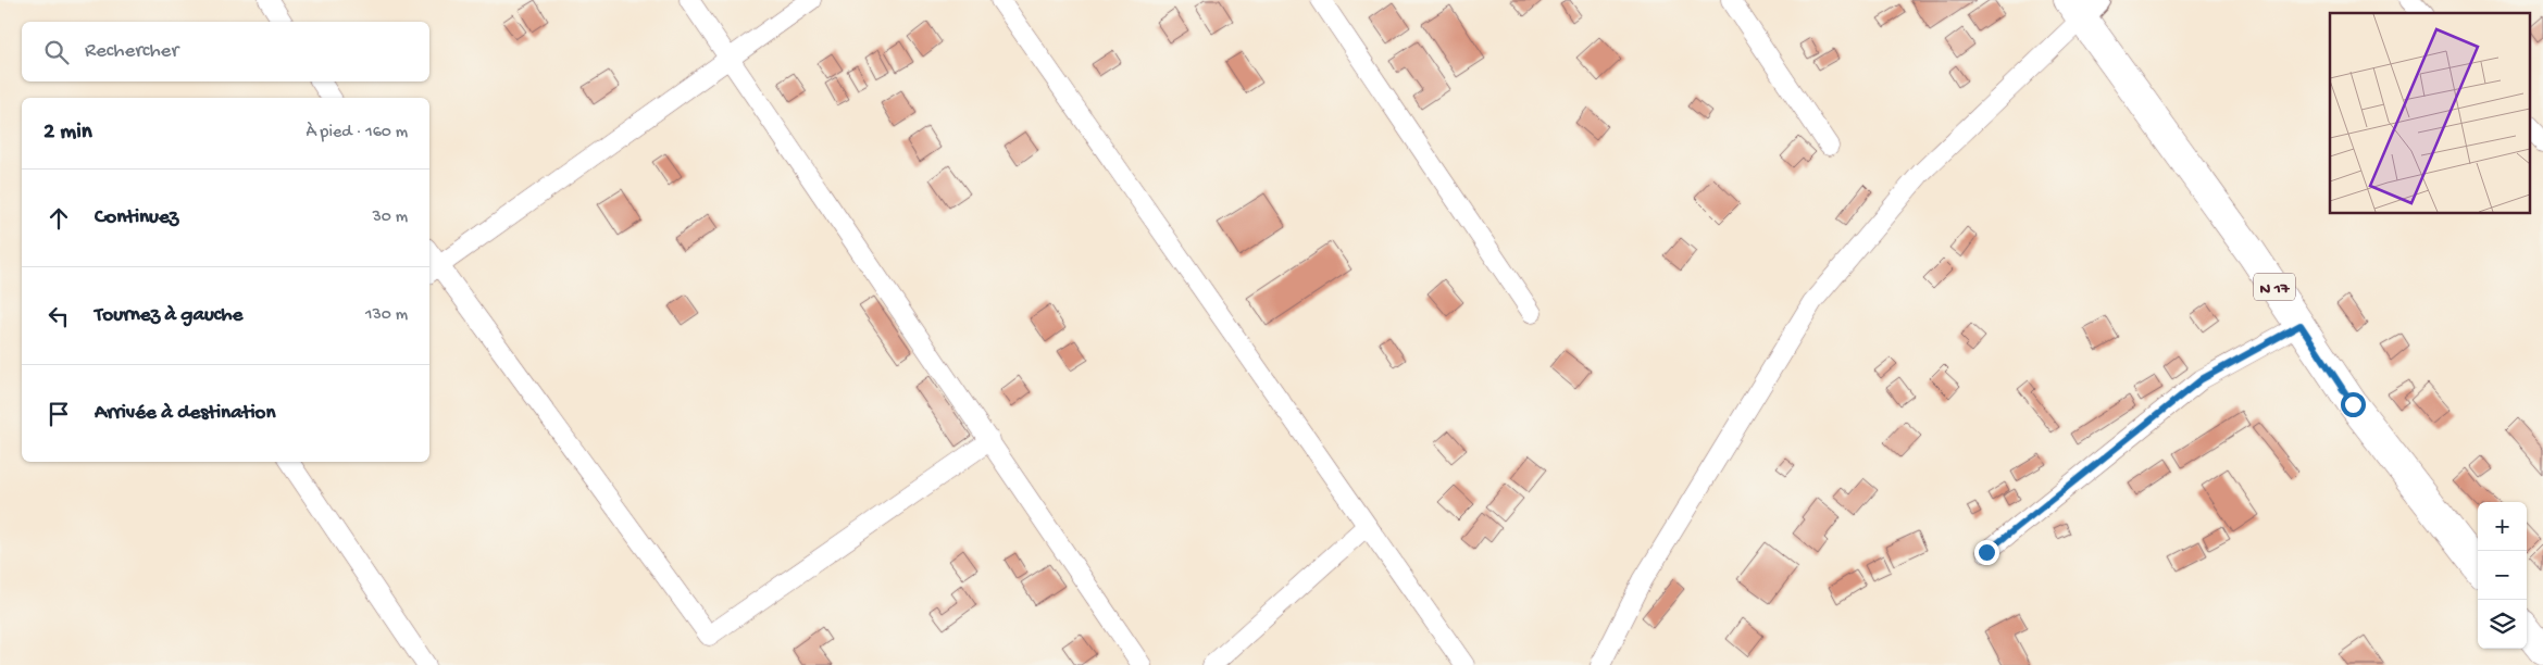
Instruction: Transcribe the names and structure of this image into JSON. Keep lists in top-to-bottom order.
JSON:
{
  "streets": {
    "main road": ["N 17"]
  },
  "page": {
    "search": "Rechercher",
    "heading": ["2 min", "À pied · 160 m"],
    "list": [
      ["Continuez", "30 m"],
      ["Tournez à gauche", "130 m"],
      "Arrivée à destination"
    ],
    "map_buttons": ["+", "−"]
  }
}
